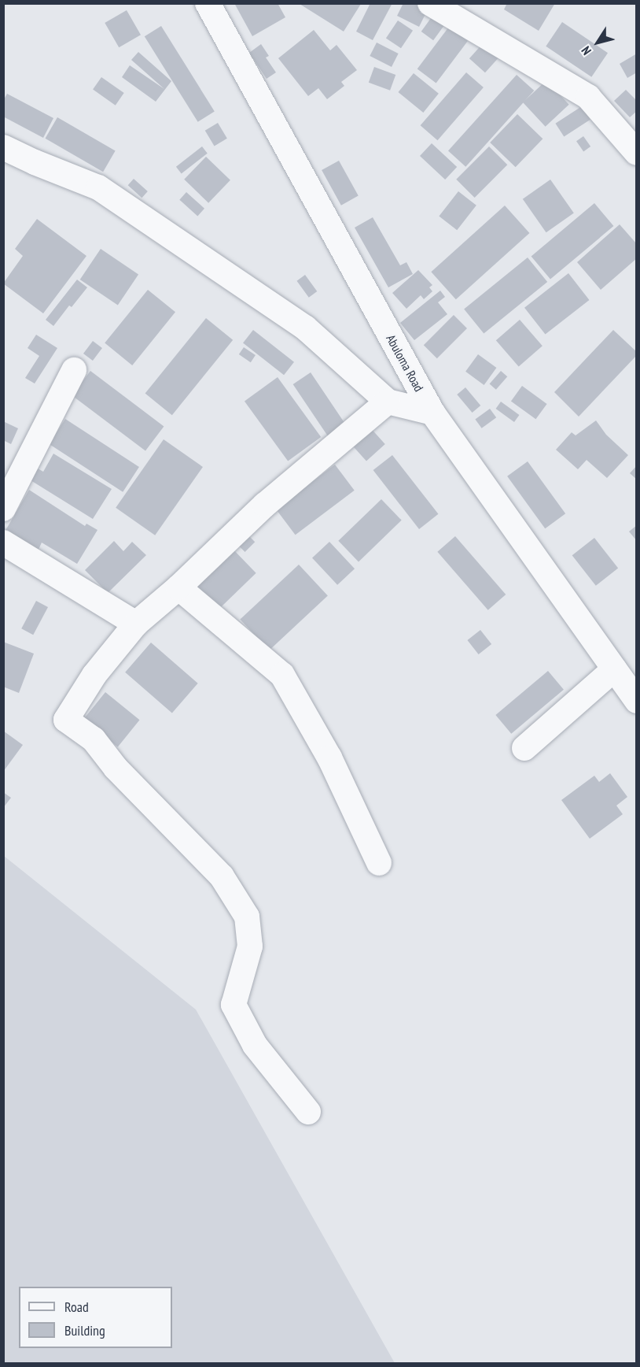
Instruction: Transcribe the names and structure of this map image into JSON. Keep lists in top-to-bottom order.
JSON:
{
  "streets": {
    "street": ["Abuloma Road"]
  },
  "legend": ["Road", "Building"],
  "north": "bottom left"
}
